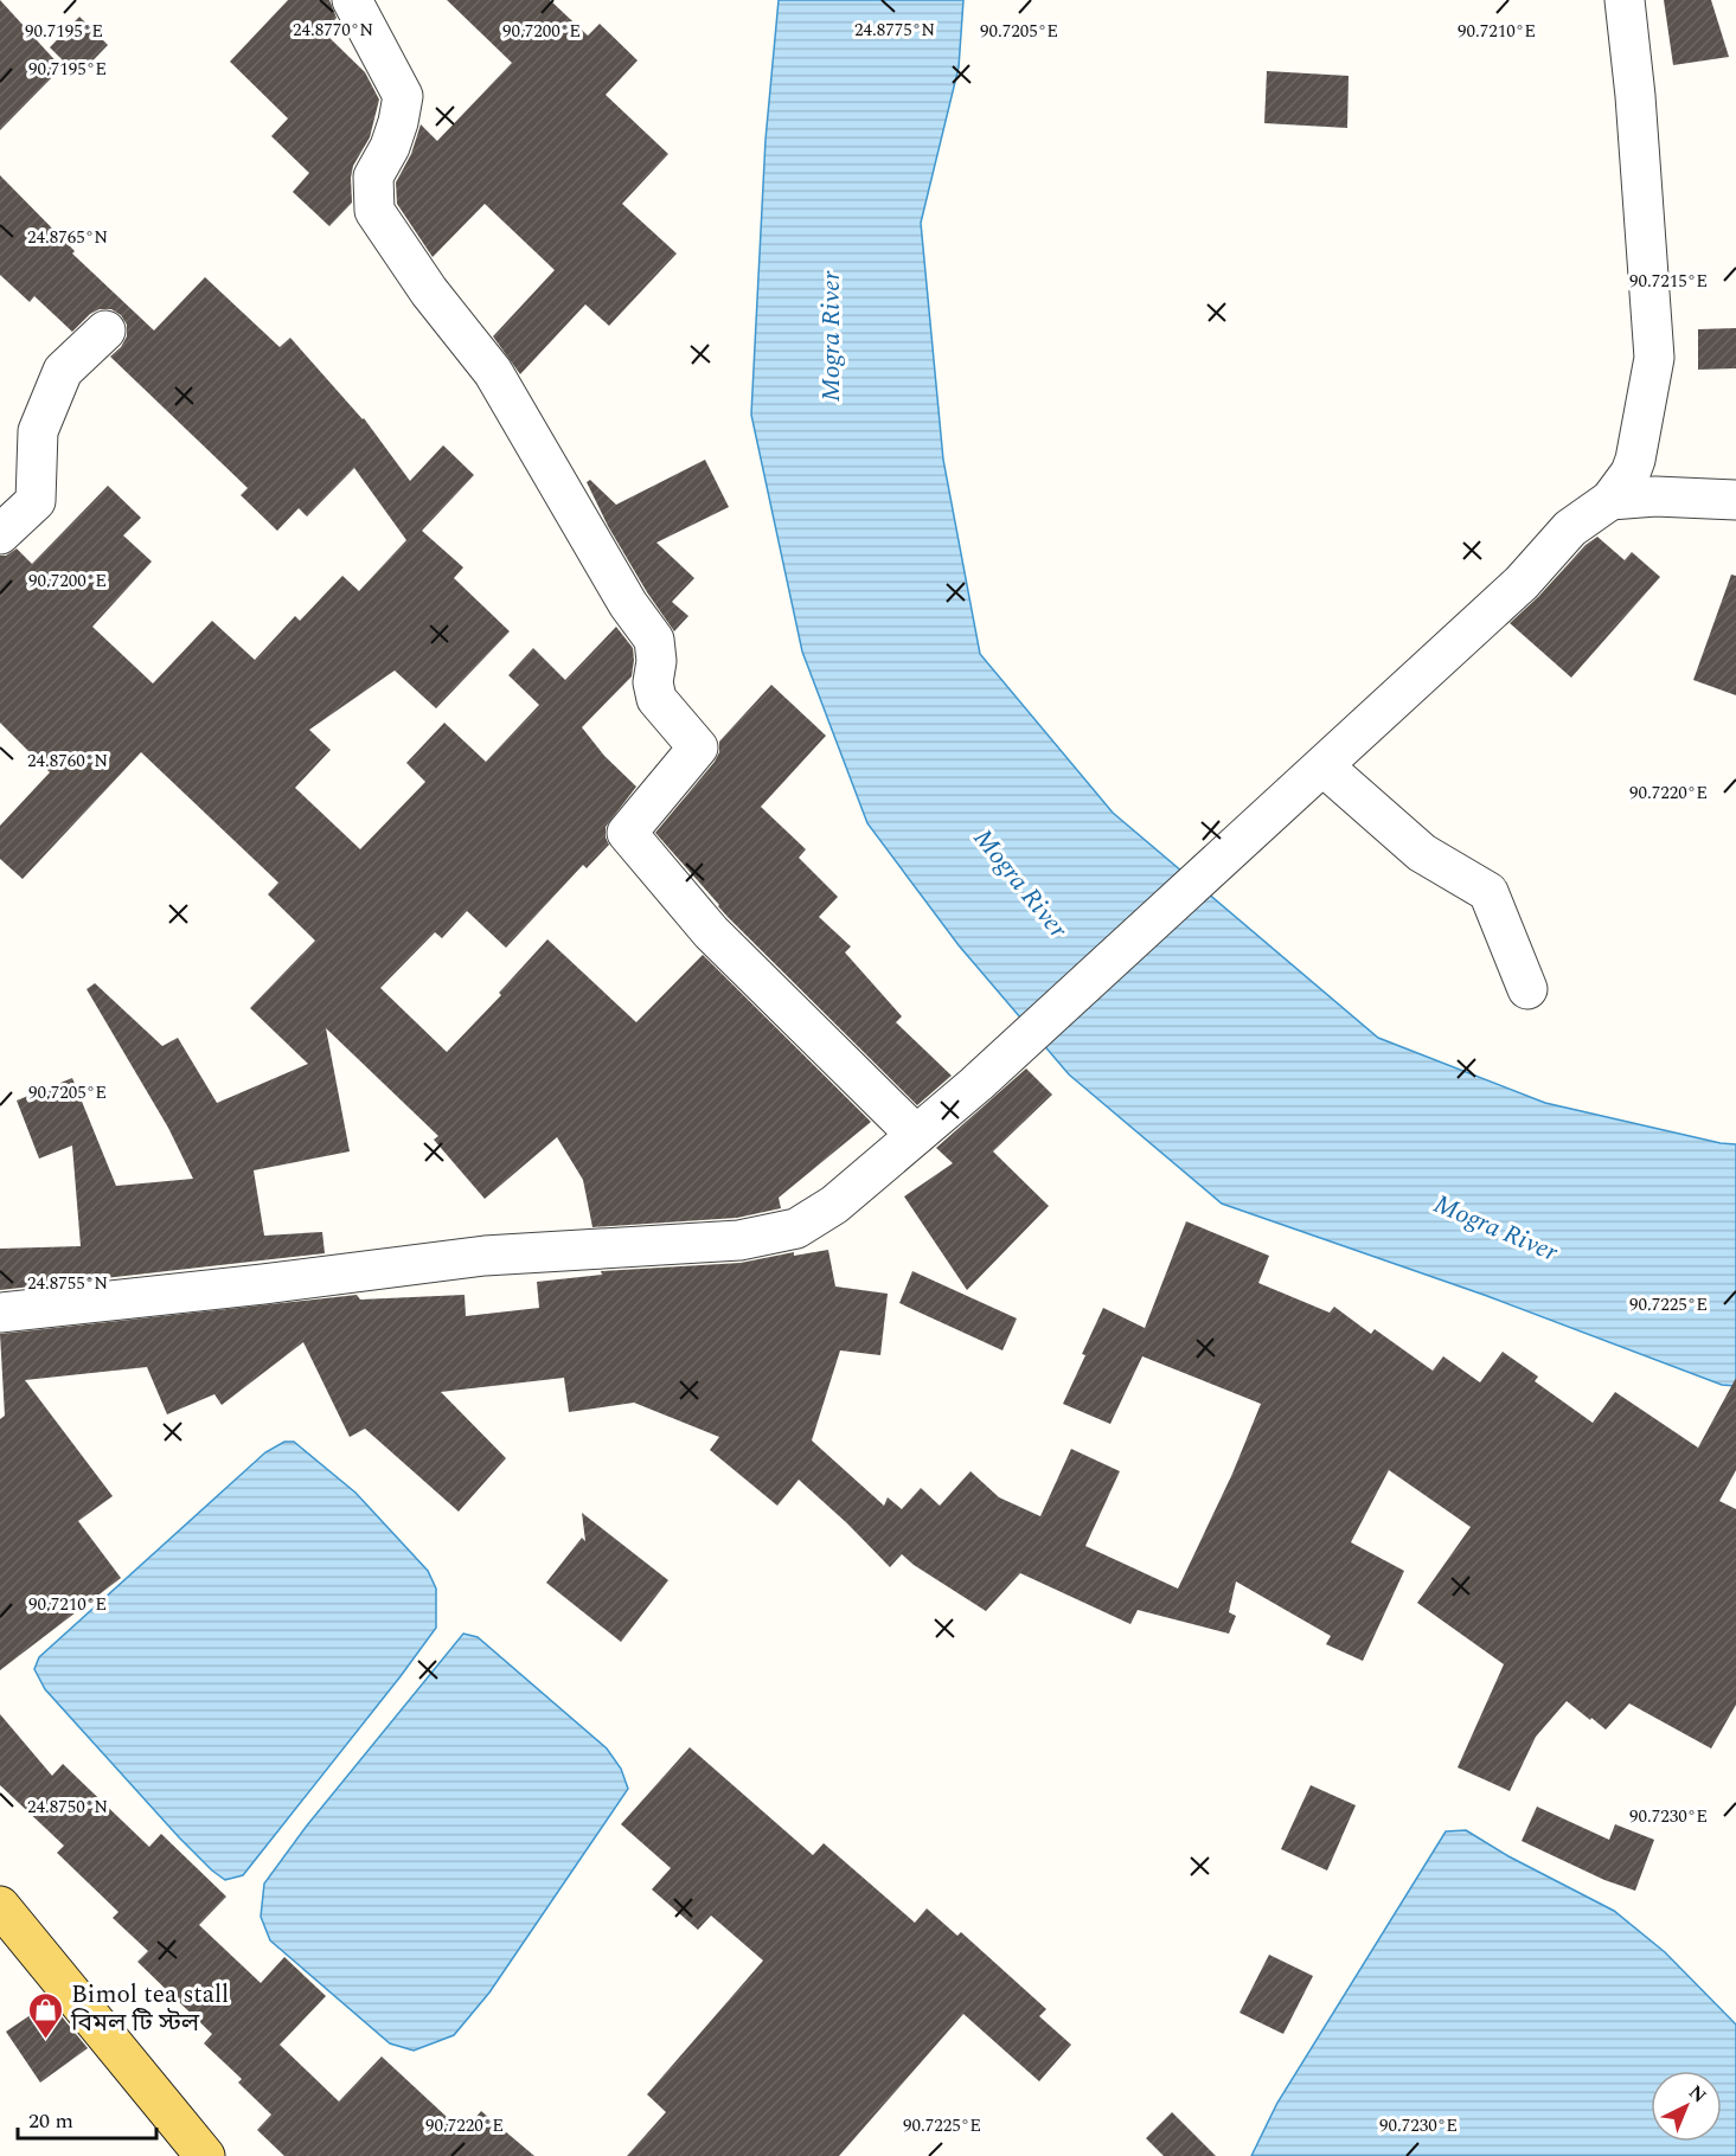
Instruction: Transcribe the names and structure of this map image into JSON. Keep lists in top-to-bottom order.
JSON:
{
  "water": ["Mogra River"],
  "places": {
    "shop": ["Bimol tea stall বিমল টি স্টল"]
  },
  "scale_bar": "20 m",
  "north": "top right",
  "coordinates": [
    "24.8770°N",
    "24.8775°N",
    "90.7195°E",
    "90.7200°E",
    "90.7210°E",
    "90.7205°E",
    "24.8765°N",
    "90.7215°E",
    "24.8760°N",
    "90.7220°E",
    "24.8755°N",
    "90.7225°E",
    "24.8750°N",
    "90.7230°E"
  ]
}
